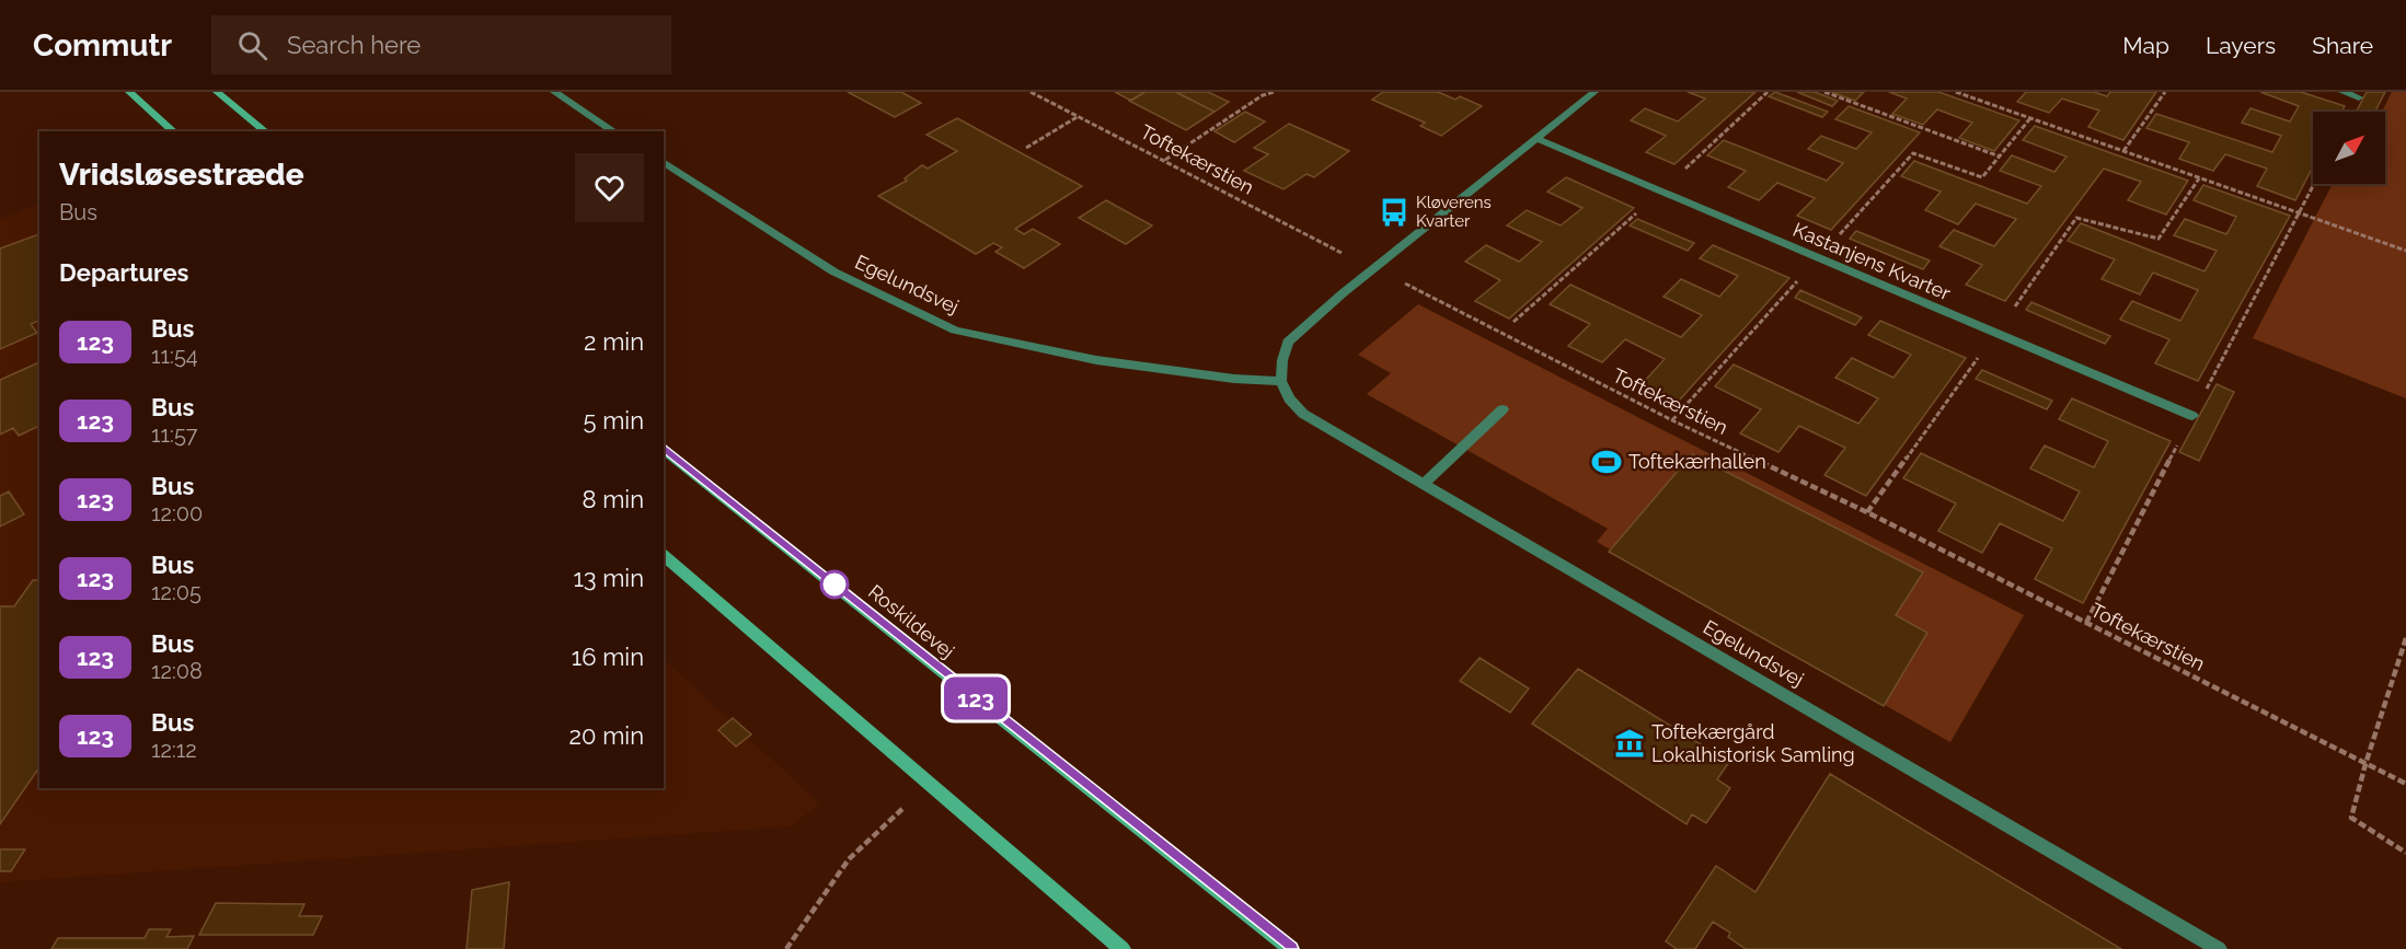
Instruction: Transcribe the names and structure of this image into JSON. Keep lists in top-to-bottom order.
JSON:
{
  "streets": {
    "main road": ["Roskildevej"],
    "street": ["Kastanjens Kvarter", "Egelundsvej"],
    "path": ["Toftekærstien"]
  },
  "places": {
    "bus stop": ["Kløverens Kvarter"],
    "sports": ["Toftekærhallen"],
    "museum": ["Toftekærgård Lokalhistorisk Samling"]
  },
  "lines": ["bus line 123"],
  "north": "top right",
  "page": {
    "header": "Commutr",
    "search": "Search here",
    "nav": ["Map", "Layers", "Share"],
    "on_map": "123",
    "heading": [
      ["Vridsløsestræde", "Bus"],
      "Departures"
    ],
    "list": [
      {
        "mark": "123",
        "name": "Bus",
        "note": "11:54",
        "value": "2 min"
      },
      {
        "mark": "123",
        "name": "Bus",
        "note": "11:57",
        "value": "5 min"
      },
      {
        "mark": "123",
        "name": "Bus",
        "note": "12:00",
        "value": "8 min"
      },
      {
        "mark": "123",
        "name": "Bus",
        "note": "12:05",
        "value": "13 min"
      },
      {
        "mark": "123",
        "name": "Bus",
        "note": "12:08",
        "value": "16 min"
      },
      {
        "mark": "123",
        "name": "Bus",
        "note": "12:12",
        "value": "20 min"
      }
    ]
  }
}
